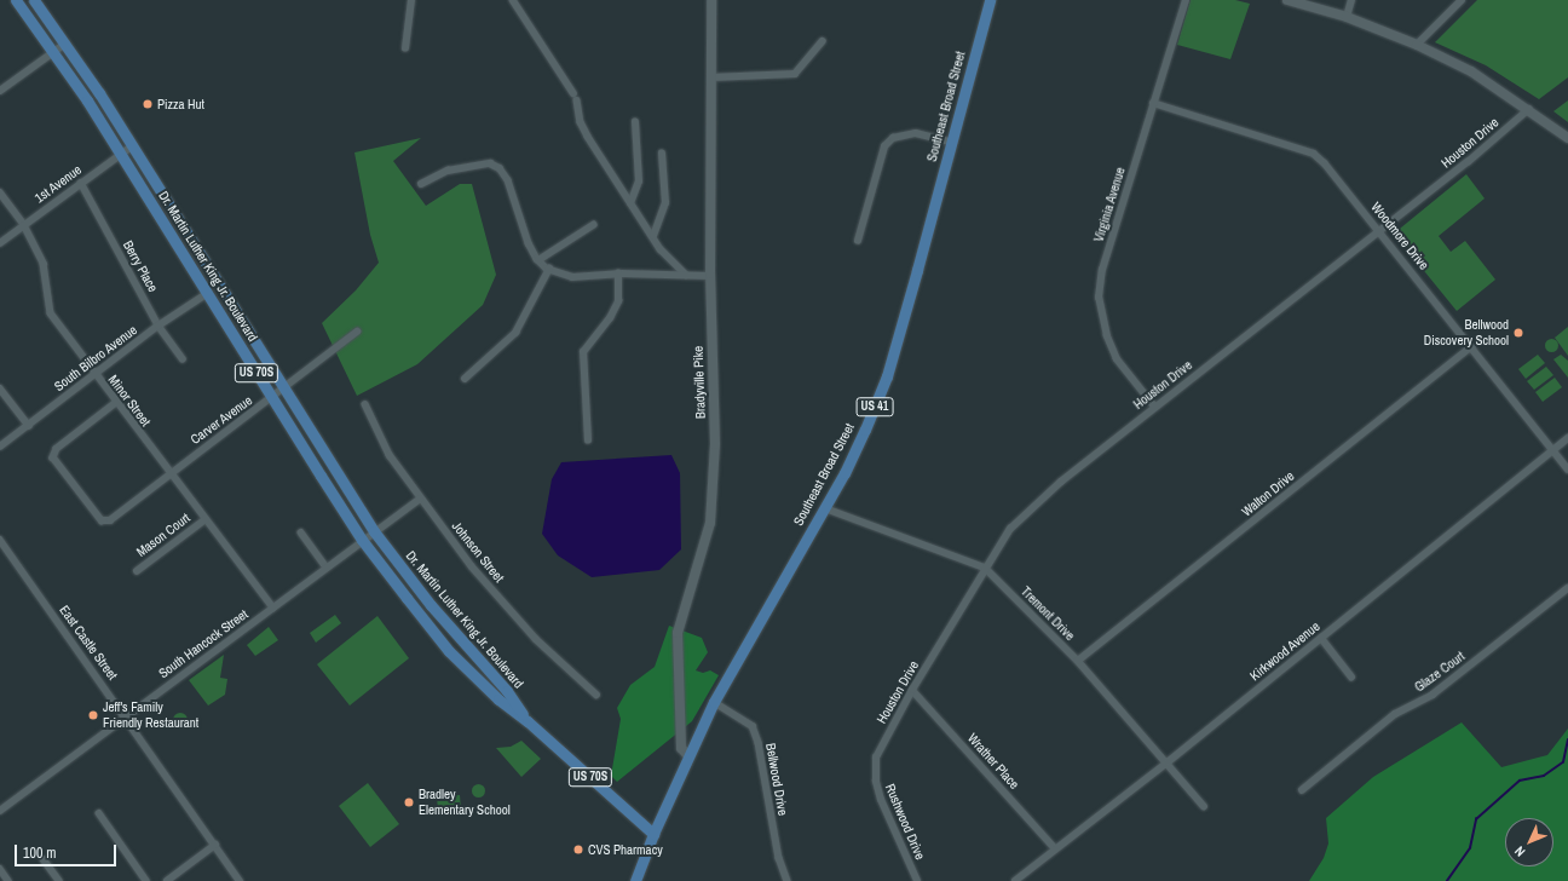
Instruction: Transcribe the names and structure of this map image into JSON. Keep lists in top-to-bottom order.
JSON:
{
  "streets": {
    "main road": [
      "Southeast Broad Street",
      "Dr. Martin Luther King Jr. Boulevard",
      "US 70S",
      "Bradyville Pike",
      "US 41"
    ],
    "street": [
      "Houston Drive",
      "1st Avenue",
      "Virginia Avenue",
      "Woodmore Drive",
      "Berry Place",
      "South Bilbro Avenue",
      "Minor Street",
      "Carver Avenue",
      "Walton Drive",
      "Mason Court",
      "Johnson Street",
      "Tremont Drive",
      "East Castle Street",
      "South Hancock Street",
      "Kirkwood Avenue",
      "Glaze Court",
      "Wrather Place",
      "Bellwood Drive",
      "Rushwood Drive"
    ]
  },
  "crossings": [
    ["Southeast Broad Street", "Dr. Martin Luther King Jr. Boulevard"],
    ["Southeast Broad Street", "Bradyville Pike"],
    ["Southeast Broad Street", "Tremont Drive"],
    ["Southeast Broad Street", "Bellwood Drive"],
    ["Houston Drive", "Virginia Avenue"],
    ["Houston Drive", "Woodmore Drive"],
    ["Houston Drive", "Tremont Drive"],
    ["Houston Drive", "Wrather Place"],
    ["Houston Drive", "Rushwood Drive"],
    ["1st Avenue", "Berry Place"],
    ["1st Avenue", "Dr. Martin Luther King Jr. Boulevard"],
    ["1st Avenue", "Minor Street"],
    ["Virginia Avenue", "Woodmore Drive"],
    ["Woodmore Drive", "Walton Drive"],
    ["Woodmore Drive", "Kirkwood Avenue"],
    ["Berry Place", "South Bilbro Avenue"],
    ["Dr. Martin Luther King Jr. Boulevard", "South Bilbro Avenue"],
    ["Dr. Martin Luther King Jr. Boulevard", "Carver Avenue"],
    ["Dr. Martin Luther King Jr. Boulevard", "South Hancock Street"],
    ["South Bilbro Avenue", "Minor Street"],
    ["Minor Street", "Carver Avenue"],
    ["Minor Street", "Mason Court"],
    ["Minor Street", "South Hancock Street"],
    ["Walton Drive", "Tremont Drive"],
    ["Johnson Street", "South Hancock Street"],
    ["Tremont Drive", "Kirkwood Avenue"],
    ["East Castle Street", "South Hancock Street"],
    ["Kirkwood Avenue", "Wrather Place"]
  ],
  "places": [
    "Pizza Hut",
    "Bellwood Discovery School",
    "Jeff's Family Friendly Restaurant",
    "Bradley Elementary School",
    "CVS Pharmacy"
  ],
  "scale_bar": "100 m",
  "north": "bottom left"
}
